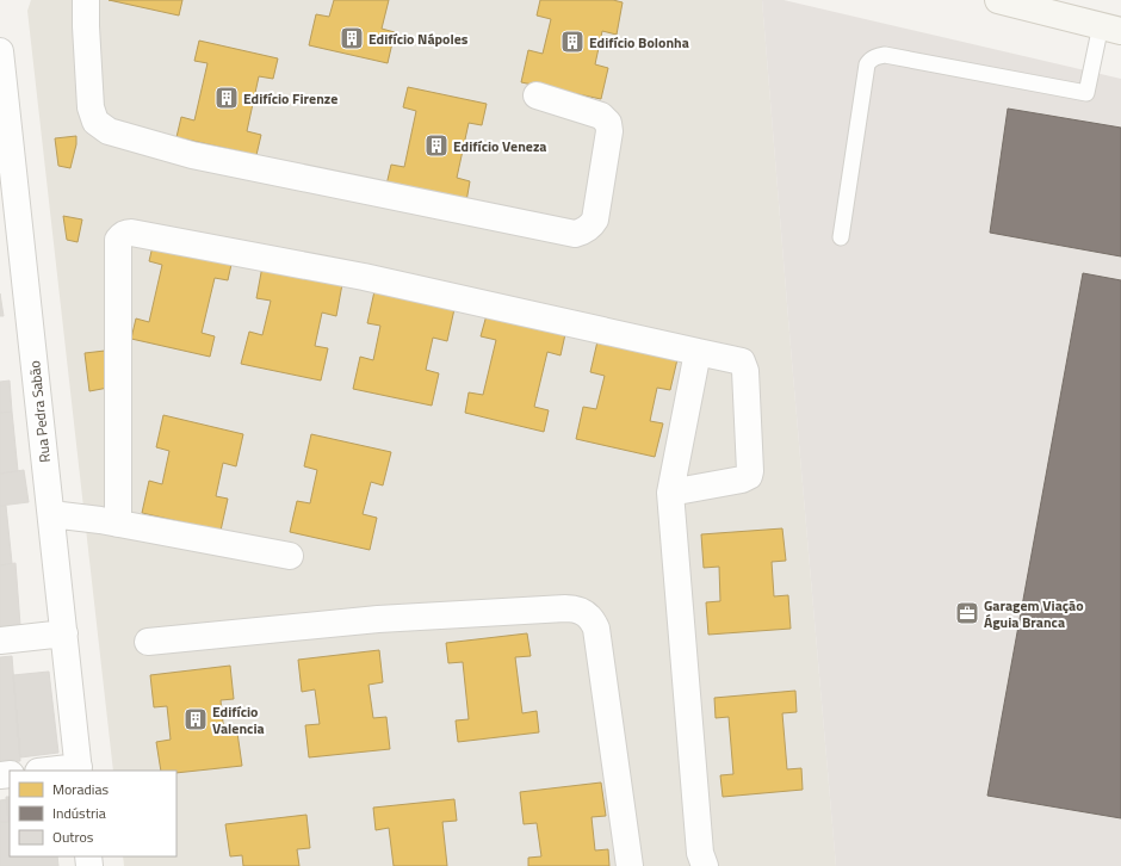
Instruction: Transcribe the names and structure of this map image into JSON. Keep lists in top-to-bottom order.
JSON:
{
  "streets": {
    "street": ["Rua Pedra Sabão"]
  },
  "places": {
    "building": [
      "Edifício Nápoles",
      "Edifício Bolonha",
      "Edifício Firenze",
      "Edifício Veneza",
      "Edifício Valencia"
    ],
    "office": ["Garagem Viação Águia Branca"]
  },
  "legend": ["Moradias", "Indústria", "Outros"]
}
